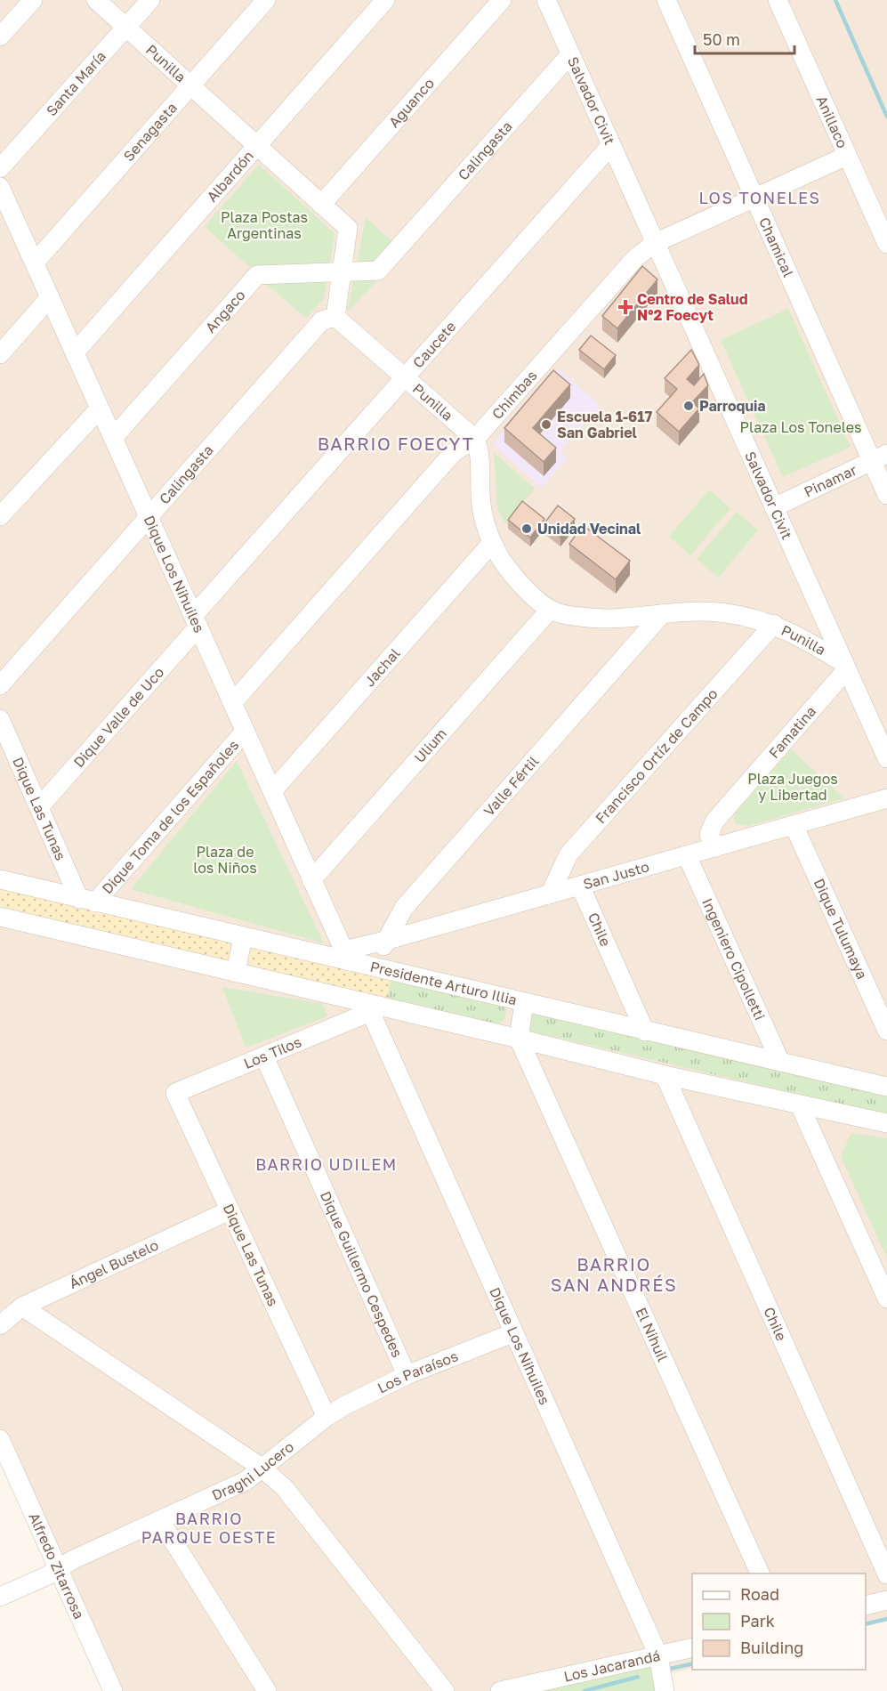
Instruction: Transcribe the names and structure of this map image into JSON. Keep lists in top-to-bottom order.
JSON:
{
  "streets": {
    "street": [
      "Punilla",
      "Santa María",
      "Salvador Civit",
      "Aguanco",
      "Anillaco",
      "Senagasta",
      "Calingasta",
      "Albardón",
      "Chamical",
      "Angaco",
      "Caucete",
      "Chimbas",
      "Pinamar",
      "Dique Los Nihuiles",
      "Jachal",
      "Dique Valle de Uco",
      "Famatina",
      "Ulium",
      "Francisco Ortíz de Campo",
      "Valle Fértil",
      "Dique Las Tunas",
      "Dique Toma de los Españoles",
      "San Justo",
      "Dique Tulumaya",
      "Chile",
      "Ingeniero Cipolletti",
      "Presidente Arturo Illia",
      "Los Tilos",
      "Ángel Bustelo",
      "Dique Guillermo Cespedes",
      "El Nihuil",
      "Los Paraísos",
      "Draghi Lucero",
      "Alfredo Zitarrosa",
      "Los Jacarandá"
    ]
  },
  "crossings": [
    ["Punilla", "Santa María"],
    ["Punilla", "Salvador Civit"],
    ["Punilla", "Aguanco"],
    ["Punilla", "Senagasta"],
    ["Punilla", "Calingasta"],
    ["Punilla", "Albardón"],
    ["Punilla", "Angaco"],
    ["Punilla", "Caucete"],
    ["Punilla", "Chimbas"],
    ["Punilla", "Jachal"],
    ["Punilla", "Famatina"],
    ["Punilla", "Ulium"],
    ["Punilla", "Francisco Ortíz de Campo"],
    ["Punilla", "Valle Fértil"],
    ["Salvador Civit", "Calingasta"],
    ["Salvador Civit", "Caucete"],
    ["Salvador Civit", "Chimbas"],
    ["Salvador Civit", "Pinamar"],
    ["Salvador Civit", "Famatina"],
    ["Anillaco", "Chimbas"],
    ["Senagasta", "Dique Los Nihuiles"],
    ["Calingasta", "Angaco"],
    ["Calingasta", "Dique Los Nihuiles"],
    ["Albardón", "Dique Los Nihuiles"],
    ["Chamical", "Chimbas"],
    ["Chamical", "Pinamar"],
    ["Angaco", "Dique Los Nihuiles"],
    ["Caucete", "Dique Los Nihuiles"],
    ["Caucete", "Dique Valle de Uco"],
    ["Chimbas", "Dique Los Nihuiles"],
    ["Dique Los Nihuiles", "Jachal"],
    ["Dique Los Nihuiles", "Dique Valle de Uco"],
    ["Dique Los Nihuiles", "Ulium"],
    ["Dique Los Nihuiles", "Dique Toma de los Españoles"],
    ["Dique Los Nihuiles", "San Justo"],
    ["Dique Los Nihuiles", "Presidente Arturo Illia"],
    ["Dique Los Nihuiles", "Los Tilos"],
    ["Dique Los Nihuiles", "Los Paraísos"],
    ["Dique Los Nihuiles", "Los Jacarandá"],
    ["Dique Valle de Uco", "Dique Las Tunas"],
    ["Famatina", "San Justo"],
    ["Francisco Ortíz de Campo", "San Justo"],
    ["Valle Fértil", "San Justo"],
    ["Valle Fértil", "Presidente Arturo Illia"],
    ["Dique Las Tunas", "Dique Toma de los Españoles"],
    ["Dique Las Tunas", "Presidente Arturo Illia"],
    ["Dique Las Tunas", "Los Tilos"],
    ["Dique Las Tunas", "Ángel Bustelo"],
    ["Dique Las Tunas", "Los Paraísos"],
    ["Dique Las Tunas", "Draghi Lucero"],
    ["Dique Toma de los Españoles", "Presidente Arturo Illia"],
    ["San Justo", "Dique Tulumaya"],
    ["San Justo", "Chile"],
    ["San Justo", "Ingeniero Cipolletti"],
    ["San Justo", "Presidente Arturo Illia"],
    ["Chile", "Presidente Arturo Illia"],
    ["Ingeniero Cipolletti", "Presidente Arturo Illia"],
    ["Los Tilos", "Dique Guillermo Cespedes"],
    ["Dique Guillermo Cespedes", "Los Paraísos"],
    ["Los Paraísos", "Draghi Lucero"],
    ["Draghi Lucero", "Alfredo Zitarrosa"]
  ],
  "districts": [
    "LOS TONELES",
    "BARRIO FOECYT",
    "BARRIO UDILEM",
    "BARRIO SAN ANDRÉS",
    "BARRIO PARQUE OESTE"
  ],
  "parks": [
    "Plaza Postas Argentinas",
    "Plaza Los Toneles",
    "Plaza Juegos y Libertad",
    "Plaza de los Niños"
  ],
  "places": {
    "health": ["Centro de Salud N°2 Foecyt"],
    "other": ["Parroquia", "Escuela 1-617 San Gabriel", "Unidad Vecinal"]
  },
  "legend": ["Road", "Park", "Building"],
  "scale_bar": "50 m"
}
